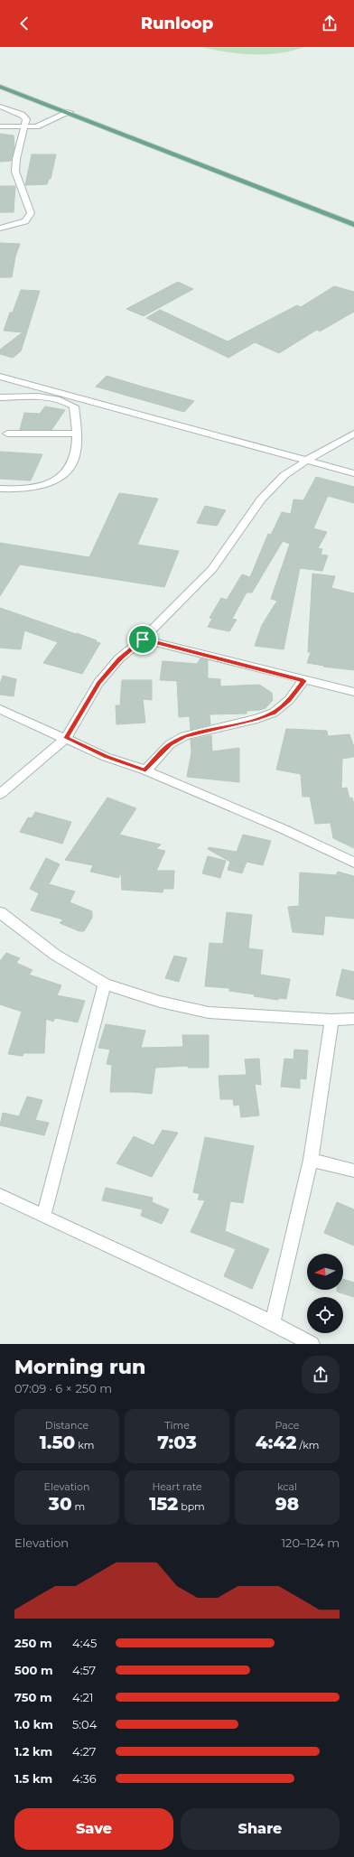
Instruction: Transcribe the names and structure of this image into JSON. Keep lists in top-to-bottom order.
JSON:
{
  "north": "left",
  "page": {
    "header": "Runloop",
    "heading": ["Morning run", "07:09 · 6 × 250 m"],
    "stats": [
      ["Distance", "1.50 km"],
      ["Time", "7:03"],
      ["Pace", "4:42 /km"],
      ["Elevation", "30 m"],
      ["Heart rate", "152 bpm"],
      ["kcal", "98"]
    ],
    "chart": ["Elevation", "120–124 m"],
    "list": [
      {
        "name": "250 m",
        "note": "4:45"
      },
      {
        "name": "500 m",
        "note": "4:57"
      },
      {
        "name": "750 m",
        "note": "4:21"
      },
      {
        "name": "1.0 km",
        "note": "5:04"
      },
      {
        "name": "1.2 km",
        "note": "4:27"
      },
      {
        "name": "1.5 km",
        "note": "4:36"
      }
    ],
    "buttons": ["Save", "Share"]
  }
}
